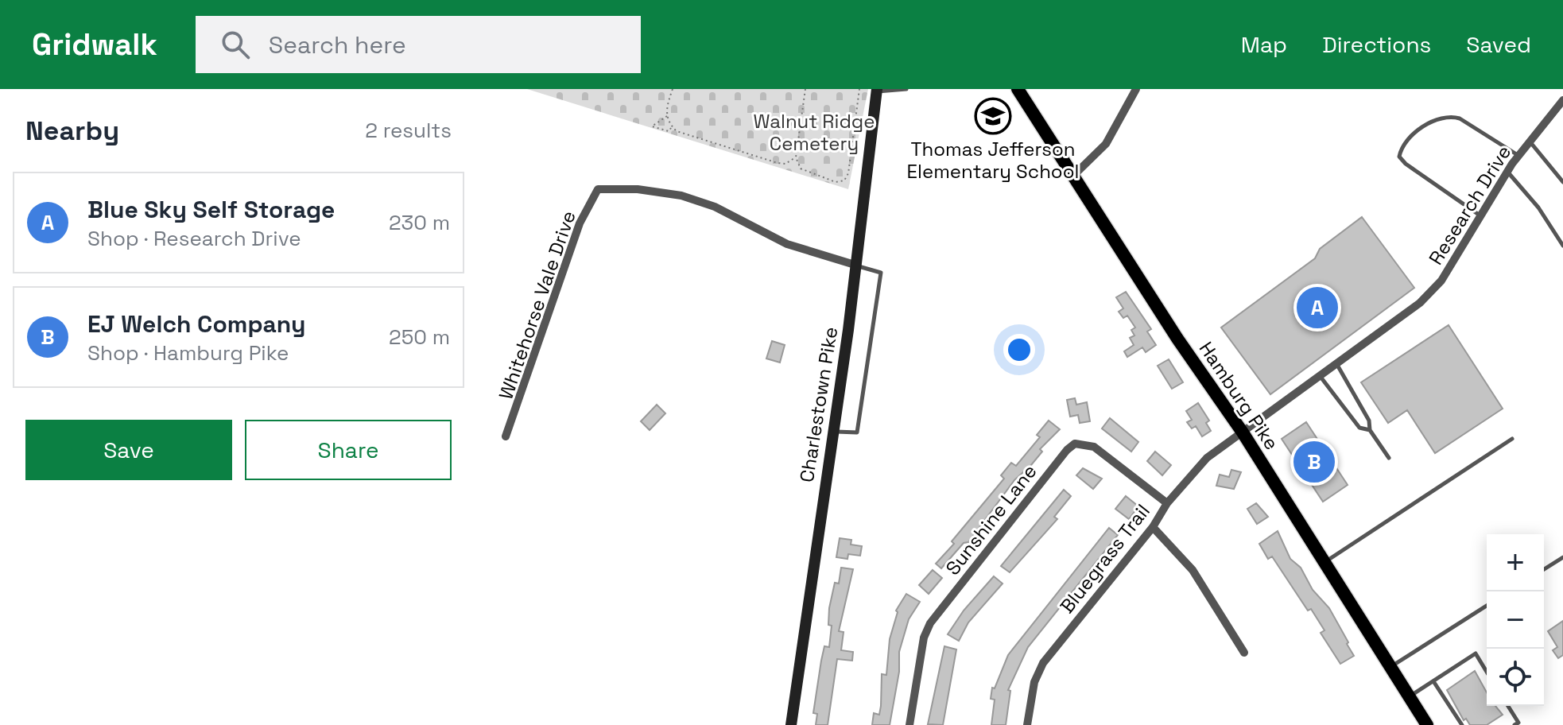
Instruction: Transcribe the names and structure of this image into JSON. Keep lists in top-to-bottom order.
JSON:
{
  "streets": {
    "main road": ["Hamburg Pike"],
    "street": [
      "Research Drive",
      "Whitehorse Vale Drive",
      "Charlestown Pike",
      "Sunshine Lane",
      "Bluegrass Trail"
    ]
  },
  "crossings": [
    ["Research Drive", "Hamburg Pike"],
    ["Research Drive", "Bluegrass Trail"],
    ["Whitehorse Vale Drive", "Charlestown Pike"],
    ["Hamburg Pike", "Bluegrass Trail"],
    ["Sunshine Lane", "Bluegrass Trail"]
  ],
  "parks": ["Walnut Ridge Cemetery"],
  "places": {
    "school or university": ["Thomas Jefferson Elementary School"]
  },
  "page": {
    "header": "Gridwalk",
    "search": "Search here",
    "nav": ["Map", "Directions", "Saved"],
    "heading": ["Nearby", "2 results"],
    "list": [
      {
        "mark": "A",
        "name": "Blue Sky Self Storage",
        "note": "Shop · Research Drive",
        "value": "230 m"
      },
      {
        "mark": "B",
        "name": "EJ Welch Company",
        "note": "Shop · Hamburg Pike",
        "value": "250 m"
      }
    ],
    "pins": ["A", "B"],
    "buttons": ["Save", "Share"],
    "map_buttons": ["+", "−"]
  }
}
